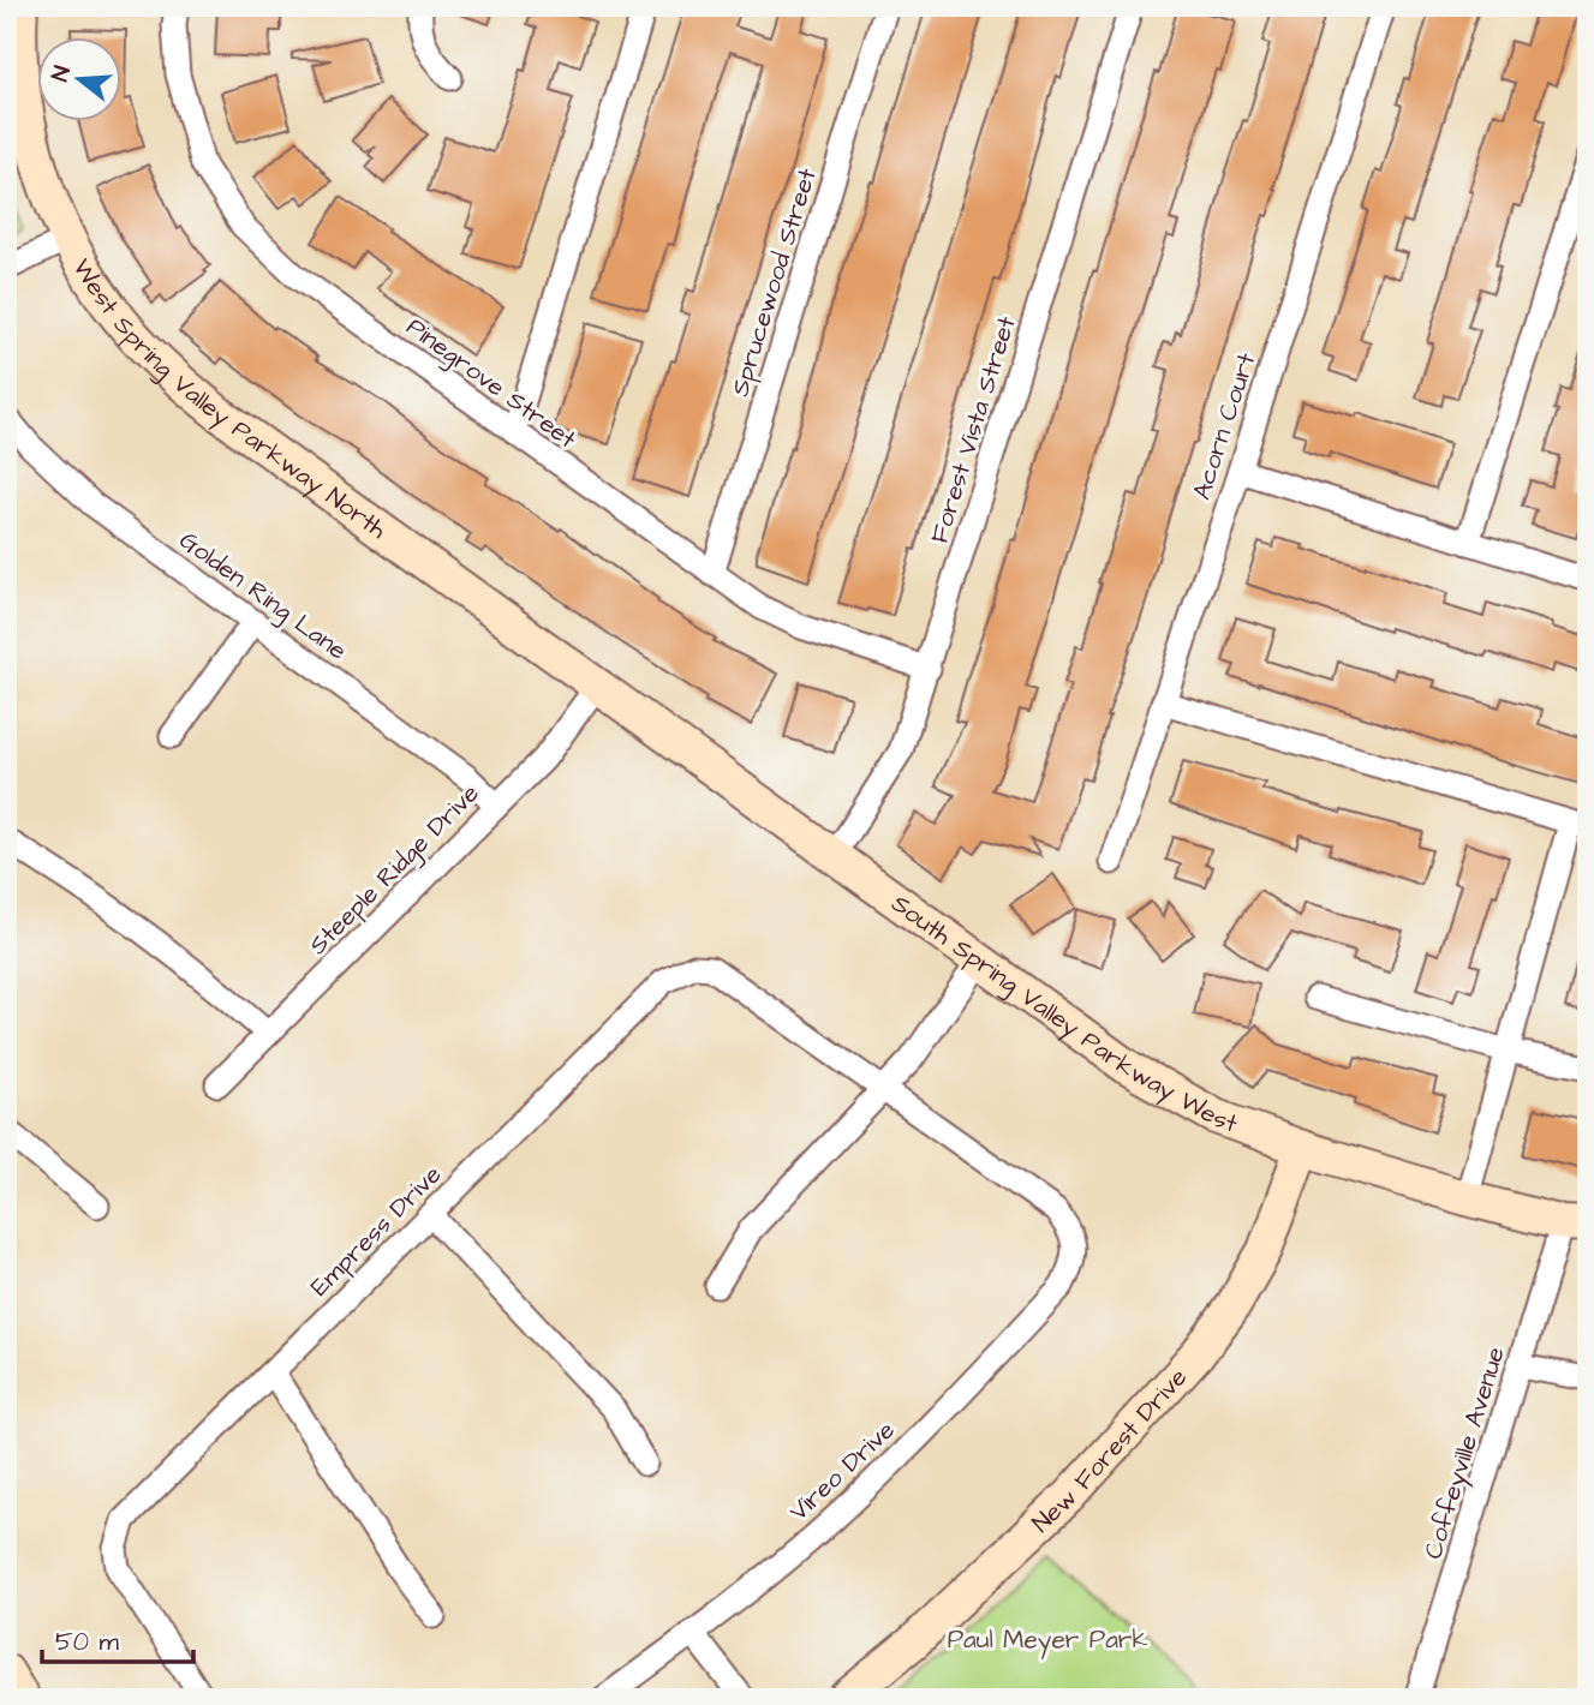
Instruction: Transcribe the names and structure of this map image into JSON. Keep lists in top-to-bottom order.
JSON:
{
  "streets": {
    "street": [
      "Sprucewood Street",
      "Pinegrove Street",
      "West Spring Valley Parkway North",
      "Acorn Court",
      "Forest Vista Street",
      "Golden Ring Lane",
      "Steeple Ridge Drive",
      "South Spring Valley Parkway West",
      "Empress Drive",
      "New Forest Drive",
      "Coffeyville Avenue",
      "Vireo Drive"
    ]
  },
  "crossings": [
    ["Sprucewood Street", "Pinegrove Street"],
    ["Pinegrove Street", "Forest Vista Street"],
    ["West Spring Valley Parkway North", "Steeple Ridge Drive"],
    ["West Spring Valley Parkway North", "South Spring Valley Parkway West"],
    ["Forest Vista Street", "South Spring Valley Parkway West"],
    ["Golden Ring Lane", "Steeple Ridge Drive"],
    ["Steeple Ridge Drive", "South Spring Valley Parkway West"],
    ["South Spring Valley Parkway West", "New Forest Drive"],
    ["South Spring Valley Parkway West", "Coffeyville Avenue"],
    ["Empress Drive", "Vireo Drive"]
  ],
  "parks": ["Paul Meyer Park"],
  "scale_bar": "50 m",
  "north": "left"
}
